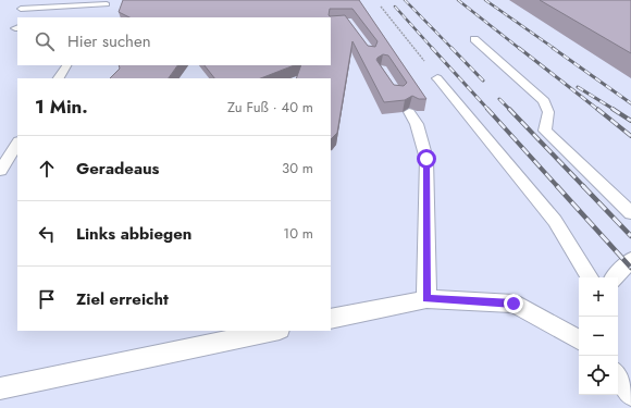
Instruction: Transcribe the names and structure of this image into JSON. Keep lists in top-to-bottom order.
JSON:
{
  "page": {
    "search": "Hier suchen",
    "heading": ["1 Min.", "Zu Fuß · 40 m"],
    "list": [
      ["Geradeaus", "30 m"],
      ["Links abbiegen", "10 m"],
      "Ziel erreicht"
    ],
    "map_buttons": ["+", "−"]
  }
}
